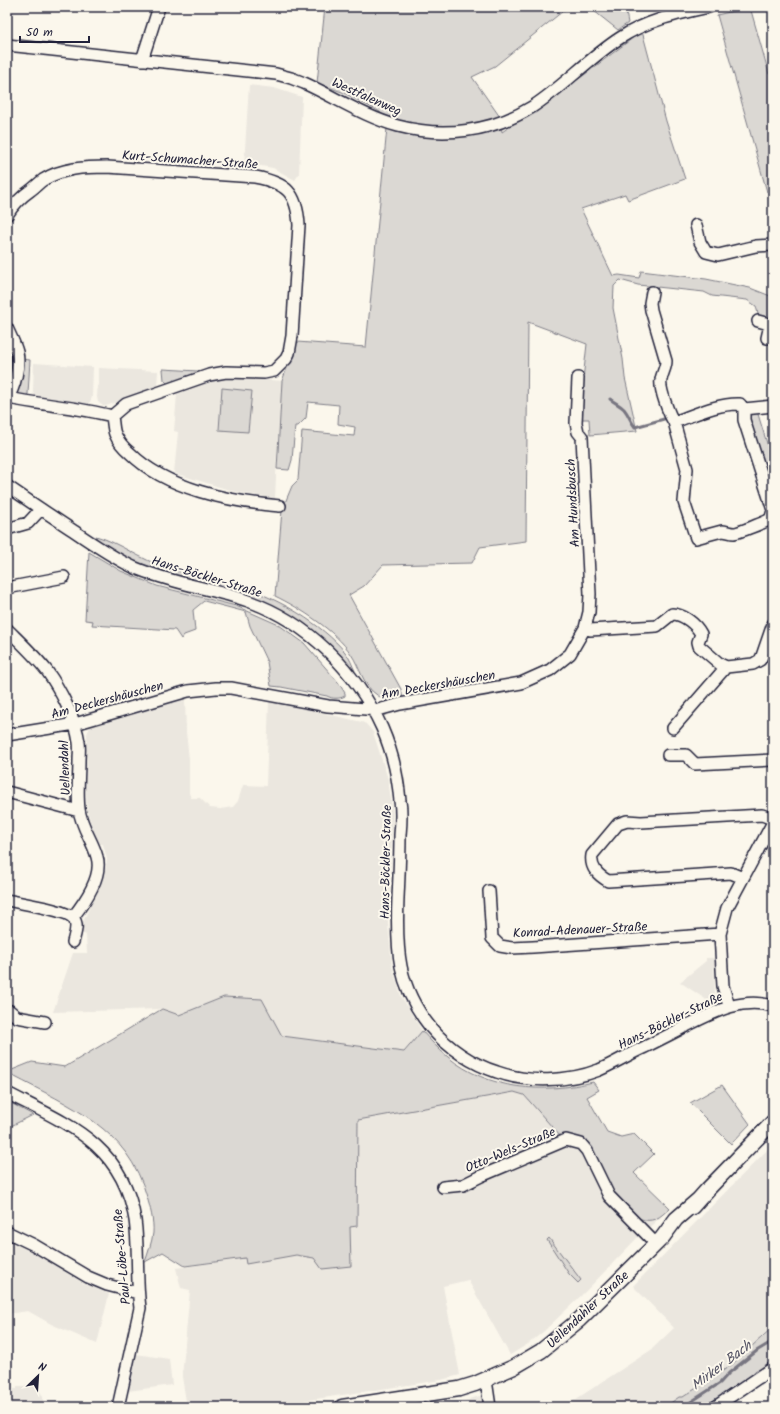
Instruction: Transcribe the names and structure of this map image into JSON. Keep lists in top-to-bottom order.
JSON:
{
  "streets": {
    "main road": ["Uellendahler Straße"],
    "street": [
      "Westfalenweg",
      "Kurt-Schumacher-Straße",
      "Am Hundsbusch",
      "Hans-Böckler-Straße",
      "Am Deckershäuschen",
      "Uellendahl",
      "Konrad-Adenauer-Straße",
      "Otto-Wels-Straße",
      "Paul-Löbe-Straße"
    ]
  },
  "crossings": [
    ["Am Hundsbusch", "Am Deckershäuschen"],
    ["Hans-Böckler-Straße", "Am Deckershäuschen"],
    ["Am Deckershäuschen", "Uellendahl"],
    ["Otto-Wels-Straße", "Uellendahler Straße"]
  ],
  "water": ["Mirker Bach"],
  "scale_bar": "50 m",
  "north": "top right"
}
